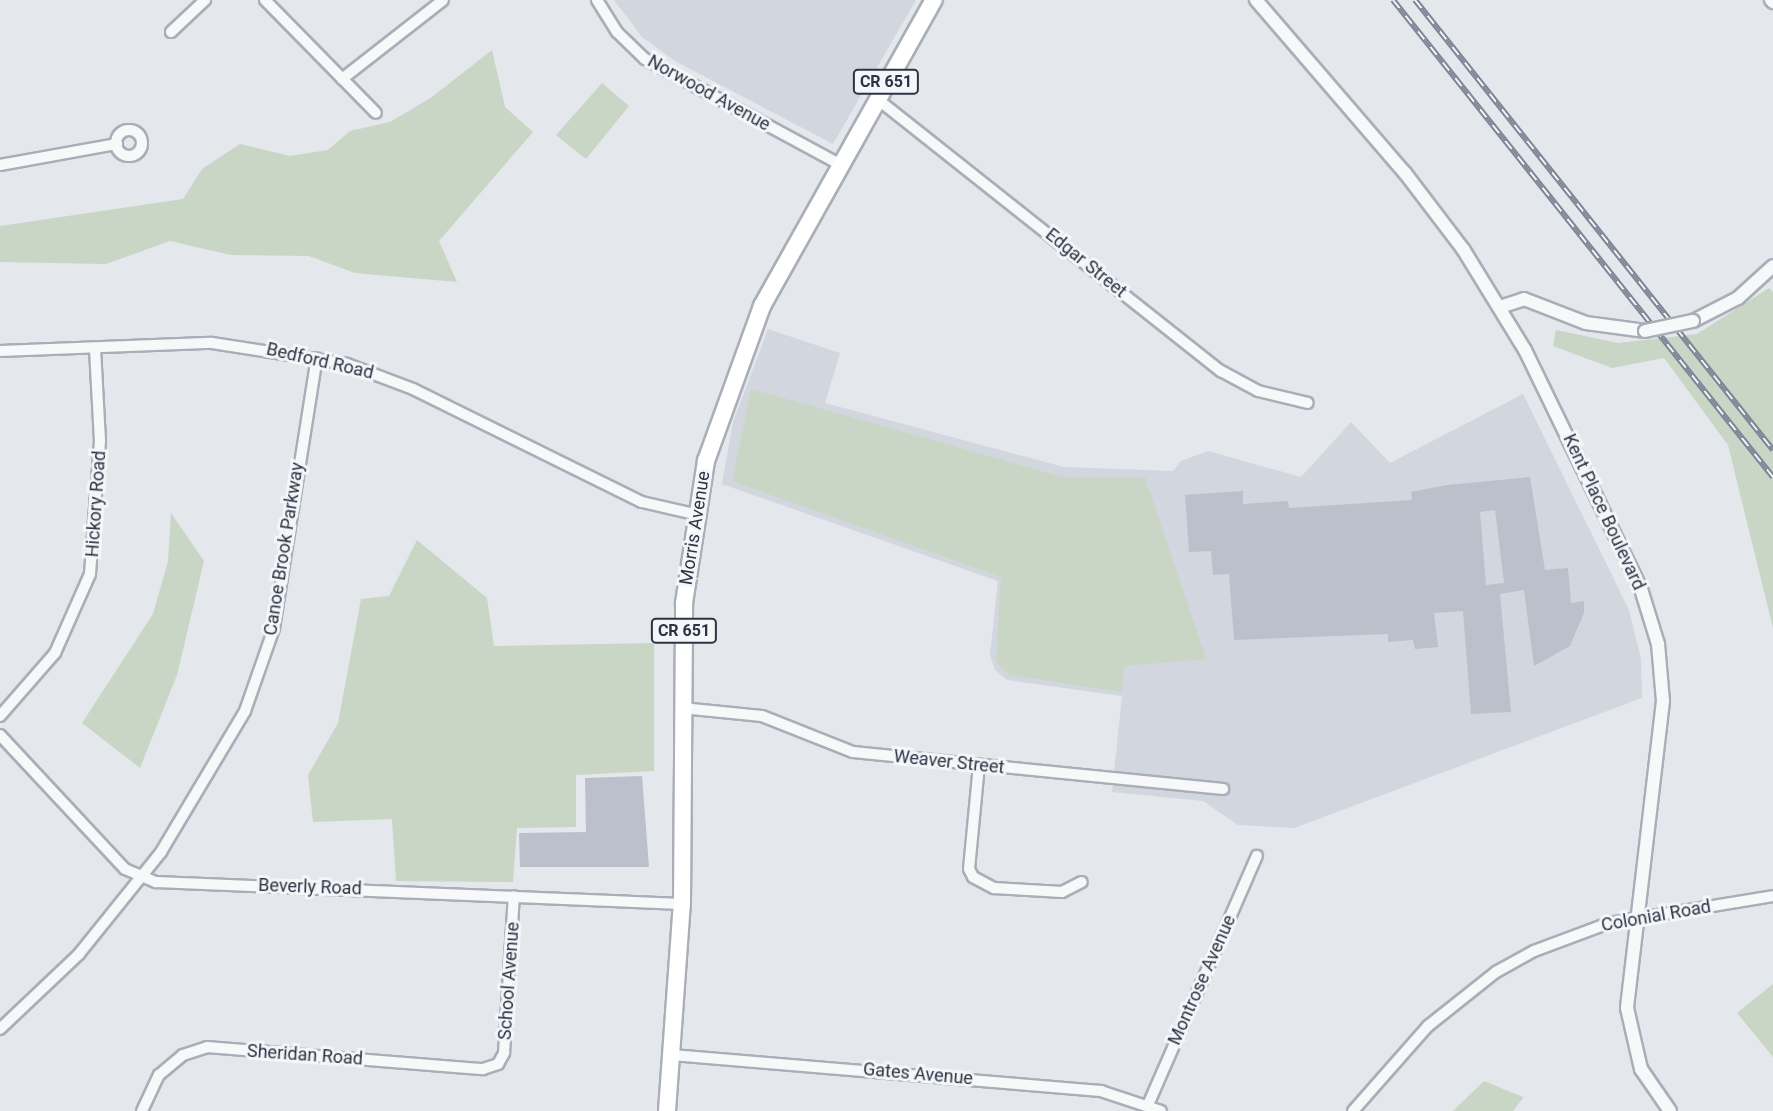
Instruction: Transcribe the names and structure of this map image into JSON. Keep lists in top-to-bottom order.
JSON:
{
  "streets": {
    "main road": ["CR 651", "Morris Avenue"],
    "street": [
      "Norwood Avenue",
      "Edgar Street",
      "Bedford Road",
      "Hickory Road",
      "Kent Place Boulevard",
      "Canoe Brook Parkway",
      "Weaver Street",
      "Beverly Road",
      "Colonial Road",
      "Montrose Avenue",
      "School Avenue",
      "Sheridan Road",
      "Gates Avenue"
    ]
  },
  "crossings": [
    ["Norwood Avenue", "Morris Avenue"],
    ["Edgar Street", "Morris Avenue"],
    ["Bedford Road", "Hickory Road"],
    ["Bedford Road", "Morris Avenue"],
    ["Bedford Road", "Canoe Brook Parkway"],
    ["Kent Place Boulevard", "Colonial Road"],
    ["Morris Avenue", "Weaver Street"],
    ["Morris Avenue", "Beverly Road"],
    ["Morris Avenue", "Gates Avenue"],
    ["Canoe Brook Parkway", "Beverly Road"],
    ["Beverly Road", "School Avenue"],
    ["Montrose Avenue", "Gates Avenue"],
    ["School Avenue", "Sheridan Road"]
  ]
}
